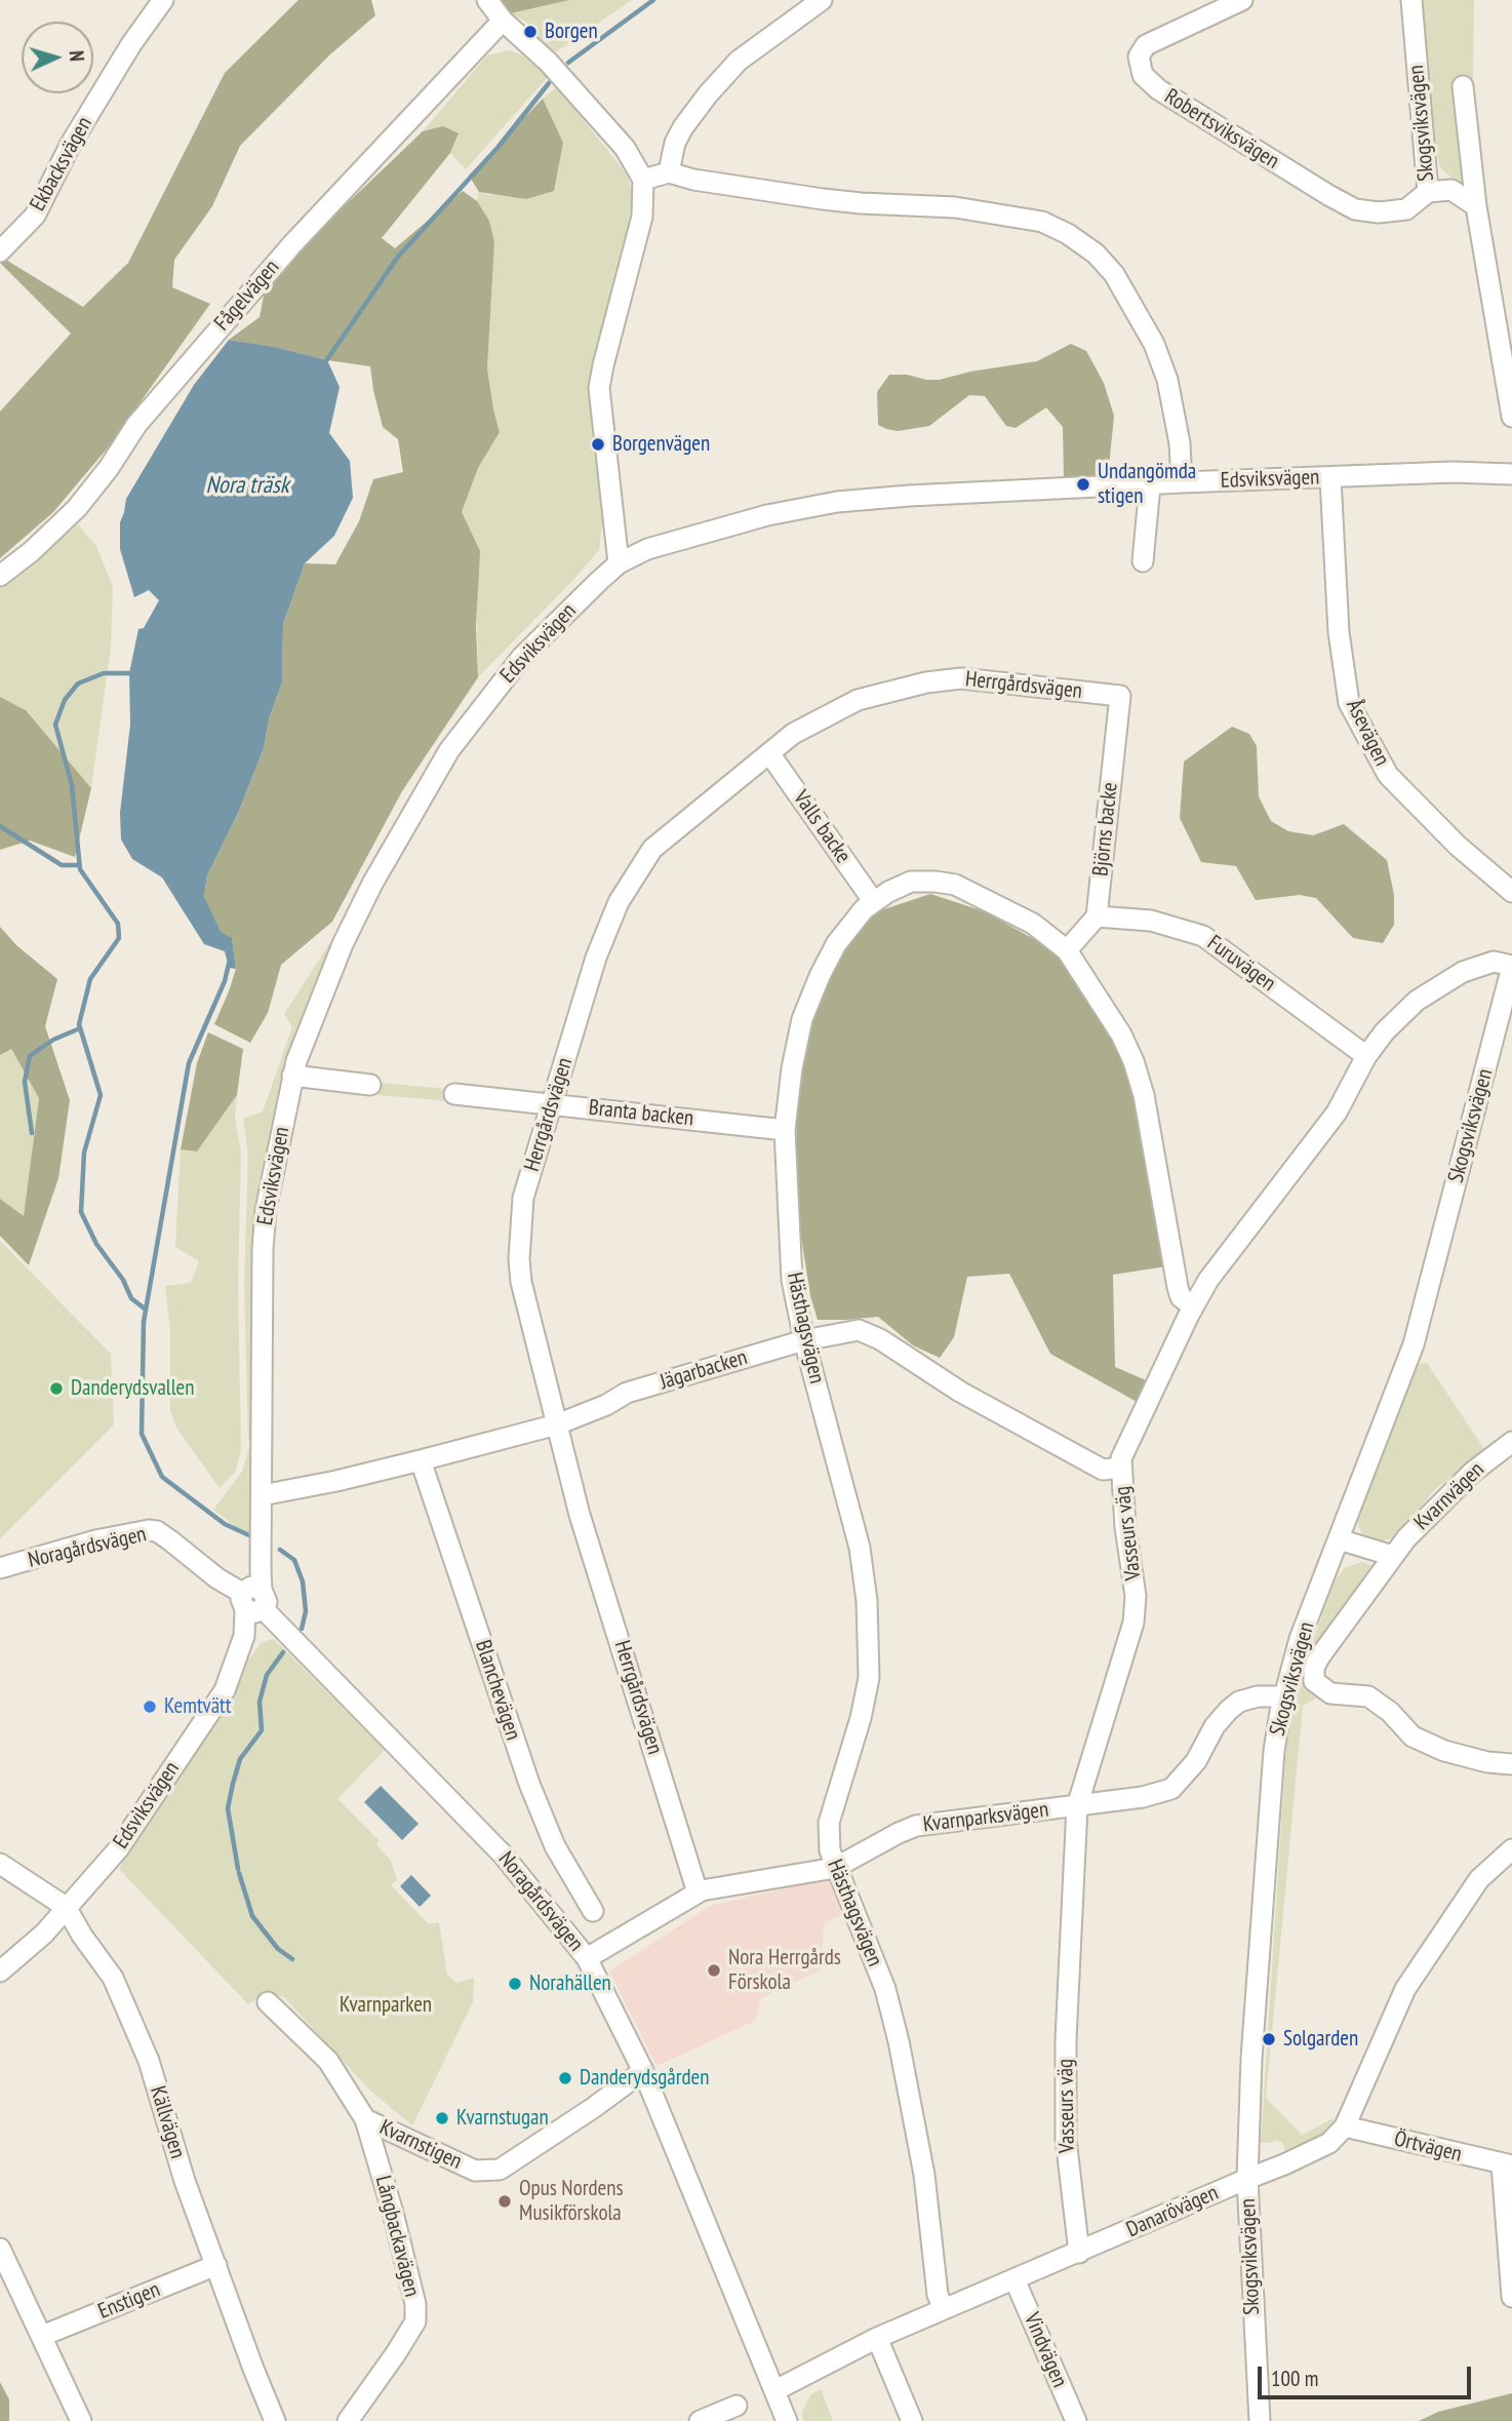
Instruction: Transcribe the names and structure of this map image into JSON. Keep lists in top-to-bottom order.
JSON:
{
  "streets": {
    "street": [
      "Skogsviksvägen",
      "Robertsviksvägen",
      "Ekbacksvägen",
      "Fågelvägen",
      "Edsviksvägen",
      "Herrgårdsvägen",
      "Åsevägen",
      "Valls backe",
      "Björns backe",
      "Furuvägen",
      "Branta backen",
      "Hästhagsvägen",
      "Jägarbacken",
      "Kvarnvägen",
      "Vasseurs väg",
      "Noragårdsvägen",
      "Blanchevägen",
      "Kvarnparksvägen",
      "Källvägen",
      "Kvarnstigen",
      "Örtvägen",
      "Danarövägen",
      "Långbackavägen",
      "Enstigen",
      "Vindvägen"
    ]
  },
  "crossings": [
    ["Skogsviksvägen", "Robertsviksvägen"],
    ["Skogsviksvägen", "Vasseurs väg"],
    ["Skogsviksvägen", "Kvarnparksvägen"],
    ["Skogsviksvägen", "Danarövägen"],
    ["Edsviksvägen", "Åsevägen"],
    ["Edsviksvägen", "Jägarbacken"],
    ["Edsviksvägen", "Noragårdsvägen"],
    ["Edsviksvägen", "Källvägen"],
    ["Herrgårdsvägen", "Valls backe"],
    ["Herrgårdsvägen", "Björns backe"],
    ["Herrgårdsvägen", "Branta backen"],
    ["Herrgårdsvägen", "Jägarbacken"],
    ["Herrgårdsvägen", "Kvarnparksvägen"],
    ["Valls backe", "Hästhagsvägen"],
    ["Björns backe", "Furuvägen"],
    ["Furuvägen", "Vasseurs väg"],
    ["Branta backen", "Hästhagsvägen"],
    ["Hästhagsvägen", "Jägarbacken"],
    ["Hästhagsvägen", "Vasseurs väg"],
    ["Hästhagsvägen", "Kvarnparksvägen"],
    ["Hästhagsvägen", "Danarövägen"],
    ["Jägarbacken", "Vasseurs väg"],
    ["Jägarbacken", "Blanchevägen"],
    ["Vasseurs väg", "Kvarnparksvägen"],
    ["Vasseurs väg", "Danarövägen"],
    ["Noragårdsvägen", "Kvarnparksvägen"],
    ["Noragårdsvägen", "Kvarnstigen"],
    ["Noragårdsvägen", "Danarövägen"],
    ["Källvägen", "Enstigen"],
    ["Kvarnstigen", "Långbackavägen"],
    ["Örtvägen", "Danarövägen"],
    ["Danarövägen", "Vindvägen"]
  ],
  "water": ["Nora träsk"],
  "parks": ["Kvarnparken"],
  "places": [
    "Borgen",
    "Borgenvägen",
    "Undangömda stigen",
    "Danderydsvallen",
    "Kemtvätt",
    "Nora Herrgårds Förskola",
    "Norahällen",
    "Solgarden",
    "Danderydsgården",
    "Kvarnstugan",
    "Opus Nordens Musikförskola"
  ],
  "scale_bar": "100 m",
  "north": "right"
}
